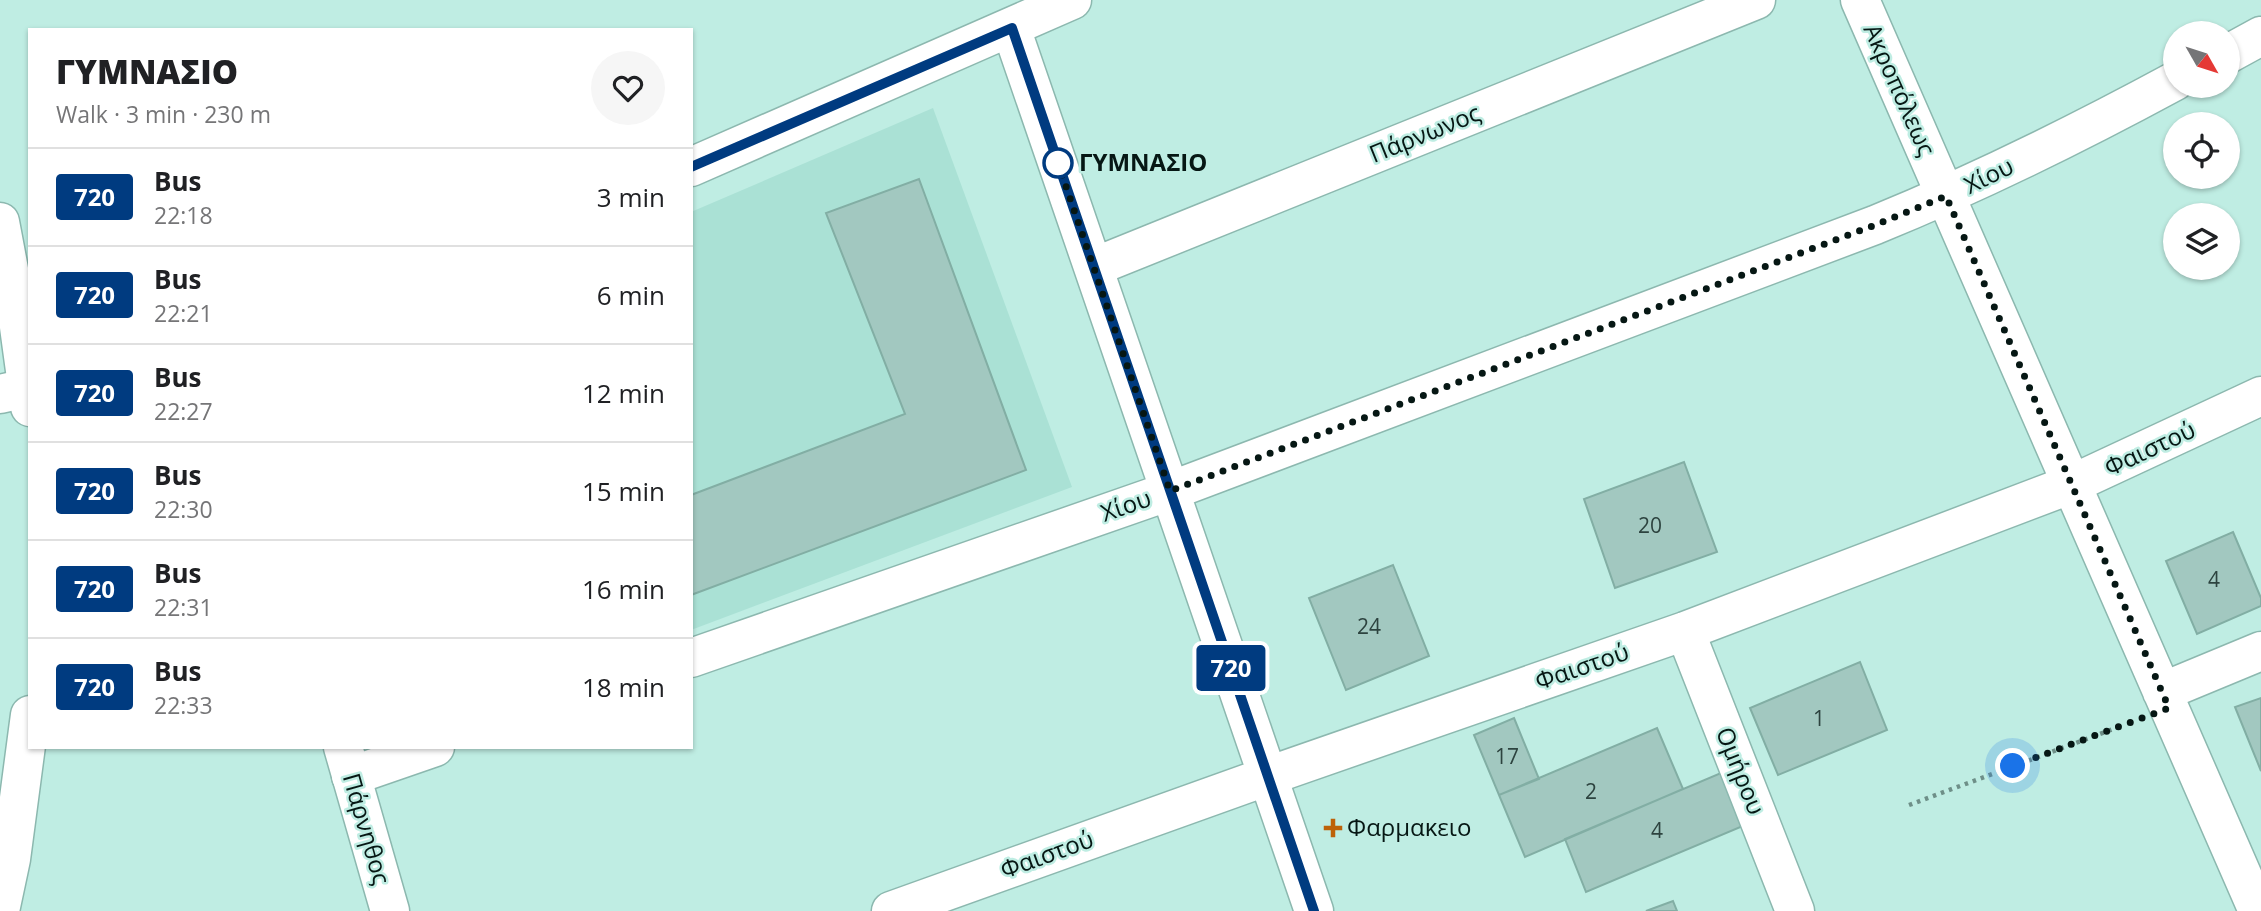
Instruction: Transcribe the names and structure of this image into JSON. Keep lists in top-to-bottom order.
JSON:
{
  "streets": {
    "street": [
      "Ακροπόλεως",
      "Πάρνωνος",
      "Χίου",
      "Φαιστού",
      "Ομήρου",
      "Πάρνηθος"
    ]
  },
  "crossings": [
    ["Ακροπόλεως", "Χίου"],
    ["Ακροπόλεως", "Φαιστού"],
    ["Φαιστού", "Ομήρου"]
  ],
  "places": {
    "other": ["ΓΥΜΝΑΣΙΟ"],
    "health": ["Φαρμακειο"]
  },
  "lines": ["bus line 720"],
  "house_numbers": [
    "20",
    "4",
    "24",
    "1",
    "17",
    "2",
    "4"
  ],
  "north": "bottom right",
  "page": {
    "on_map": "720",
    "heading": ["ΓΥΜΝΑΣΙΟ", "Walk · 3 min · 230 m"],
    "list": [
      {
        "mark": "720",
        "name": "Bus",
        "note": "22:18",
        "value": "3 min"
      },
      {
        "mark": "720",
        "name": "Bus",
        "note": "22:21",
        "value": "6 min"
      },
      {
        "mark": "720",
        "name": "Bus",
        "note": "22:27",
        "value": "12 min"
      },
      {
        "mark": "720",
        "name": "Bus",
        "note": "22:30",
        "value": "15 min"
      },
      {
        "mark": "720",
        "name": "Bus",
        "note": "22:31",
        "value": "16 min"
      },
      {
        "mark": "720",
        "name": "Bus",
        "note": "22:33",
        "value": "18 min"
      }
    ]
  }
}
